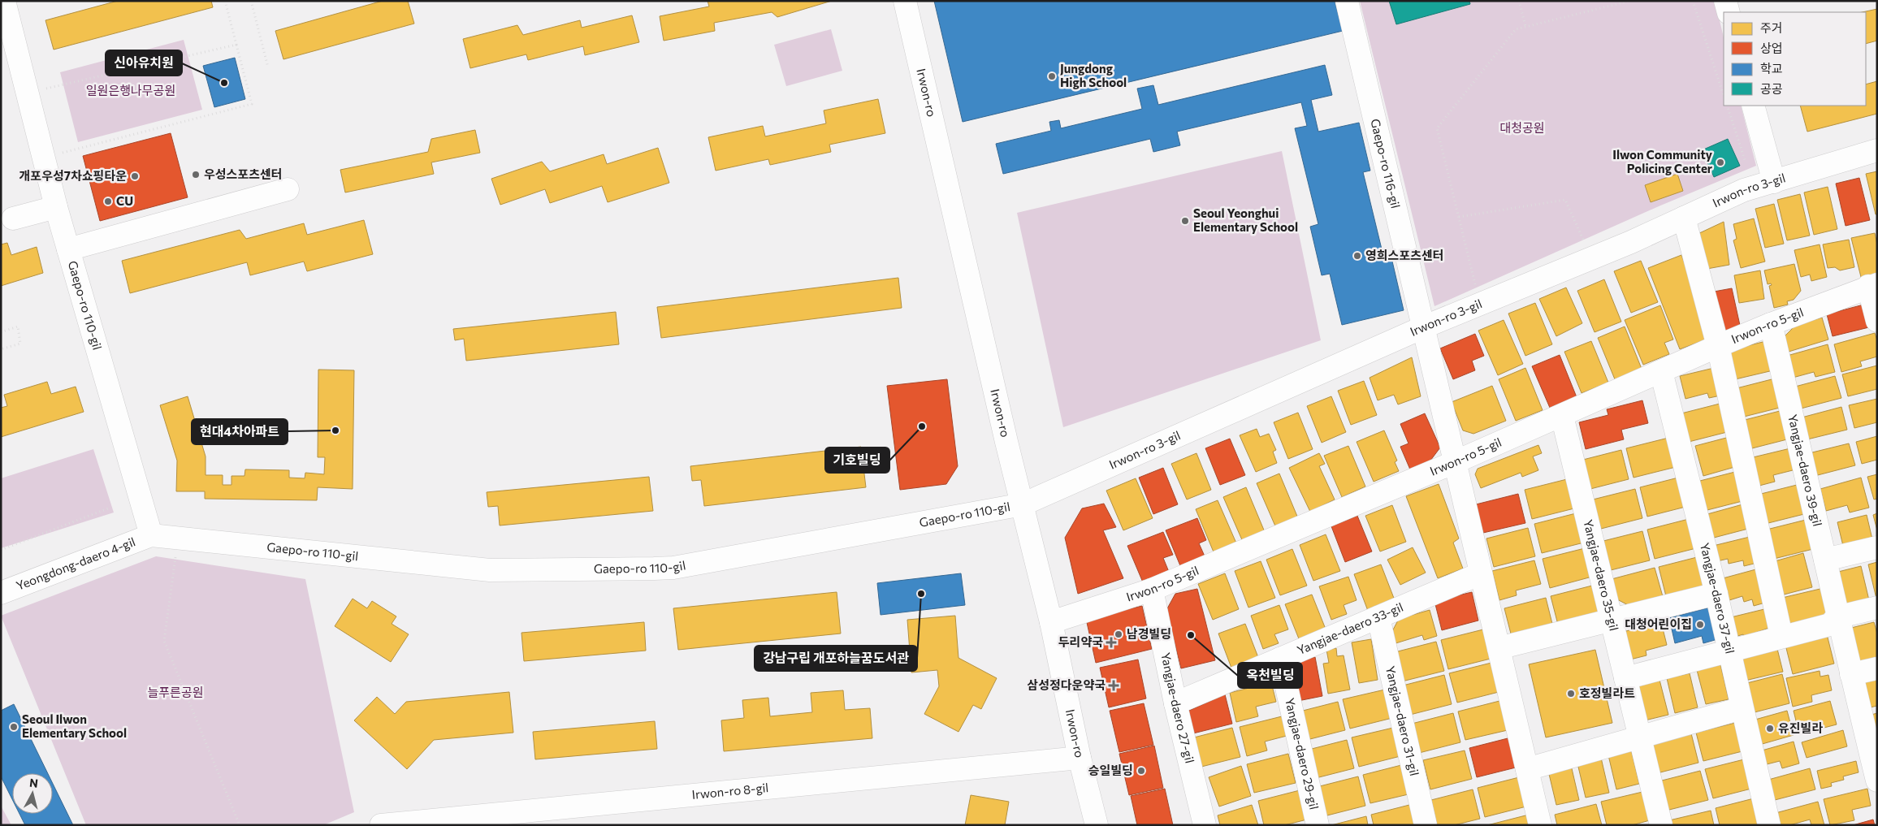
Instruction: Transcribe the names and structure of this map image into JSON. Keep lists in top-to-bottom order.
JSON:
{
  "streets": {
    "street": [
      "Irwon-ro",
      "Gaepo-ro 116-gil",
      "Irwon-ro 3-gil",
      "Gaepo-ro 110-gil",
      "Irwon-ro 5-gil",
      "Yangjae-daero 39-gil",
      "Yeongdong-daero 4-gil",
      "Yangjae-daero 35-gil",
      "Yangjae-daero 37-gil",
      "Yangjae-daero 33-gil",
      "Yangjae-daero 27-gil",
      "Yangjae-daero 31-gil",
      "Yangjae-daero 29-gil",
      "Irwon-ro 8-gil"
    ]
  },
  "crossings": [
    ["Irwon-ro", "Irwon-ro 3-gil"],
    ["Irwon-ro", "Gaepo-ro 110-gil"],
    ["Irwon-ro", "Irwon-ro 5-gil"],
    ["Irwon-ro", "Irwon-ro 8-gil"],
    ["Gaepo-ro 116-gil", "Irwon-ro 3-gil"],
    ["Irwon-ro 3-gil", "Gaepo-ro 110-gil"],
    ["Gaepo-ro 110-gil", "Yeongdong-daero 4-gil"],
    ["Irwon-ro 5-gil", "Yangjae-daero 39-gil"],
    ["Irwon-ro 5-gil", "Yangjae-daero 35-gil"],
    ["Irwon-ro 5-gil", "Yangjae-daero 37-gil"],
    ["Irwon-ro 5-gil", "Yangjae-daero 27-gil"],
    ["Yangjae-daero 33-gil", "Yangjae-daero 27-gil"],
    ["Yangjae-daero 33-gil", "Yangjae-daero 31-gil"],
    ["Yangjae-daero 33-gil", "Yangjae-daero 29-gil"]
  ],
  "parks": ["일원은행나무공원", "대청공원", "늘푸른공원"],
  "places": {
    "other": [
      "Jungdong High School",
      "신아유치원",
      "Ilwon Community Policing Center",
      "우성스포츠센터",
      "개포우성7차쇼핑타운",
      "CU",
      "Seoul Yeonghui Elementary School",
      "영희스포츠센터",
      "기호빌딩",
      "현대4차아파트",
      "강남구립 개포하늘꿈도서관",
      "대청어린이집",
      "남경빌딩",
      "옥천빌딩",
      "호정빌라트",
      "Seoul Ilwon Elementary School",
      "유진빌라",
      "승일빌딩"
    ],
    "health": ["두리약국", "삼성정다운약국"]
  },
  "legend": [
    "주거",
    "상업",
    "학교",
    "공공"
  ],
  "north": "top"
}
